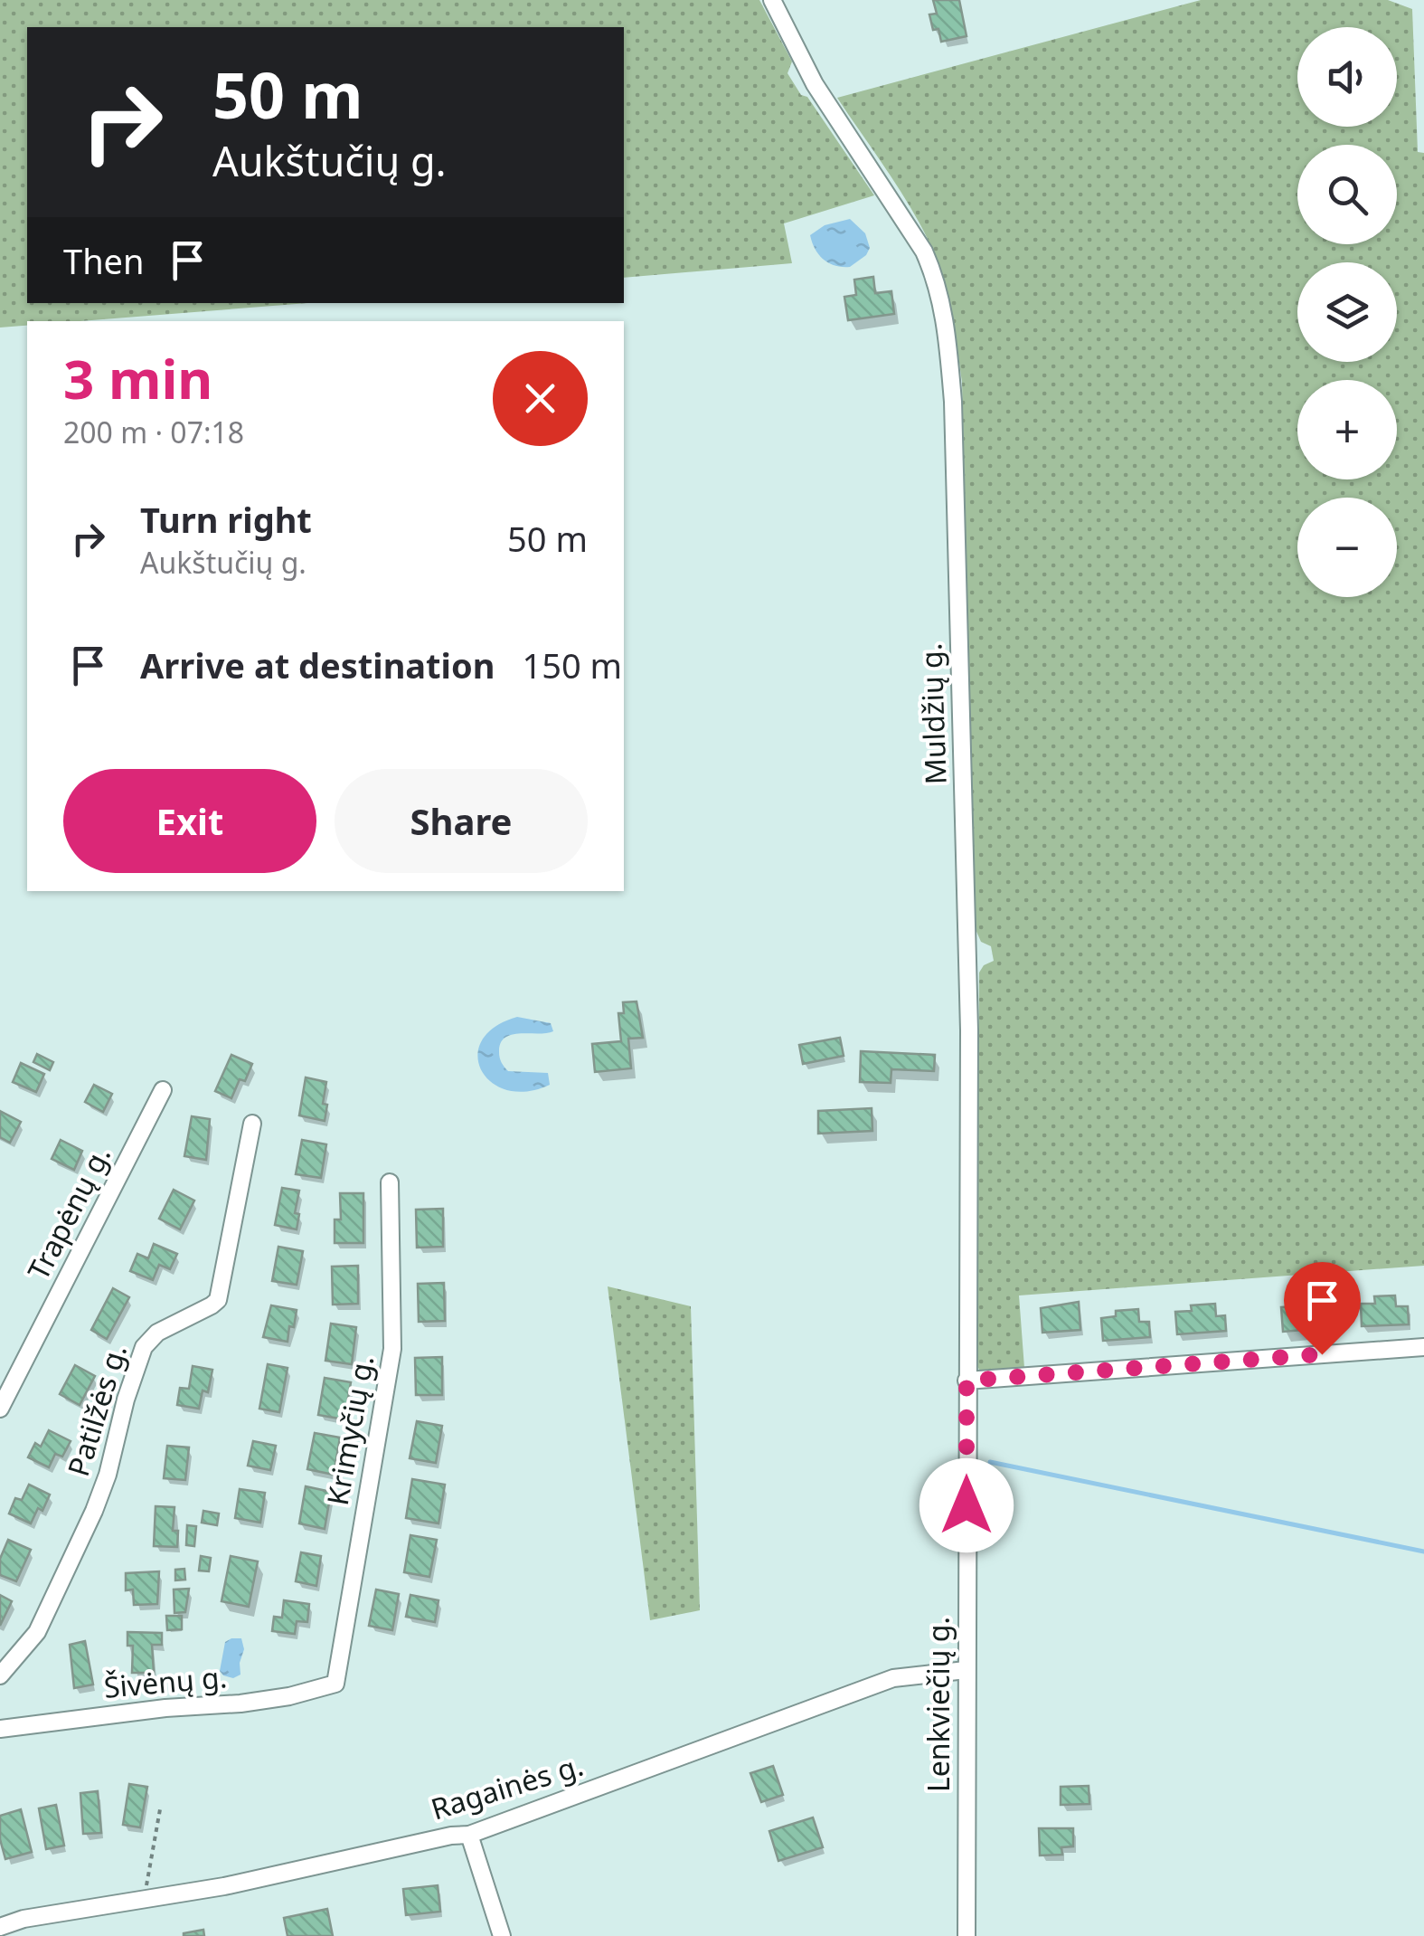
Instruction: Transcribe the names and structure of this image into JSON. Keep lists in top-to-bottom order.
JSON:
{
  "streets": {
    "street": [
      "Muldžių g.",
      "Trapėnų g.",
      "Patilžės g.",
      "Krimyčių g.",
      "Šivėnų g.",
      "Lenkviečių g.",
      "Ragainės g."
    ]
  },
  "crossings": [
    ["Muldžių g.", "Lenkviečių g."],
    ["Krimyčių g.", "Šivėnų g."],
    ["Lenkviečių g.", "Ragainės g."]
  ],
  "page": {
    "map_buttons": ["+", "−"],
    "turn": ["50 m", "Aukštučių g."],
    "then": "Then",
    "heading": ["3 min", "200 m · 07:18"],
    "list": [
      {
        "name": "Turn right",
        "note": "Aukštučių g.",
        "value": "50 m"
      },
      {
        "name": "Arrive at destination",
        "value": "150 m"
      }
    ],
    "buttons": ["Exit", "Share"]
  }
}
